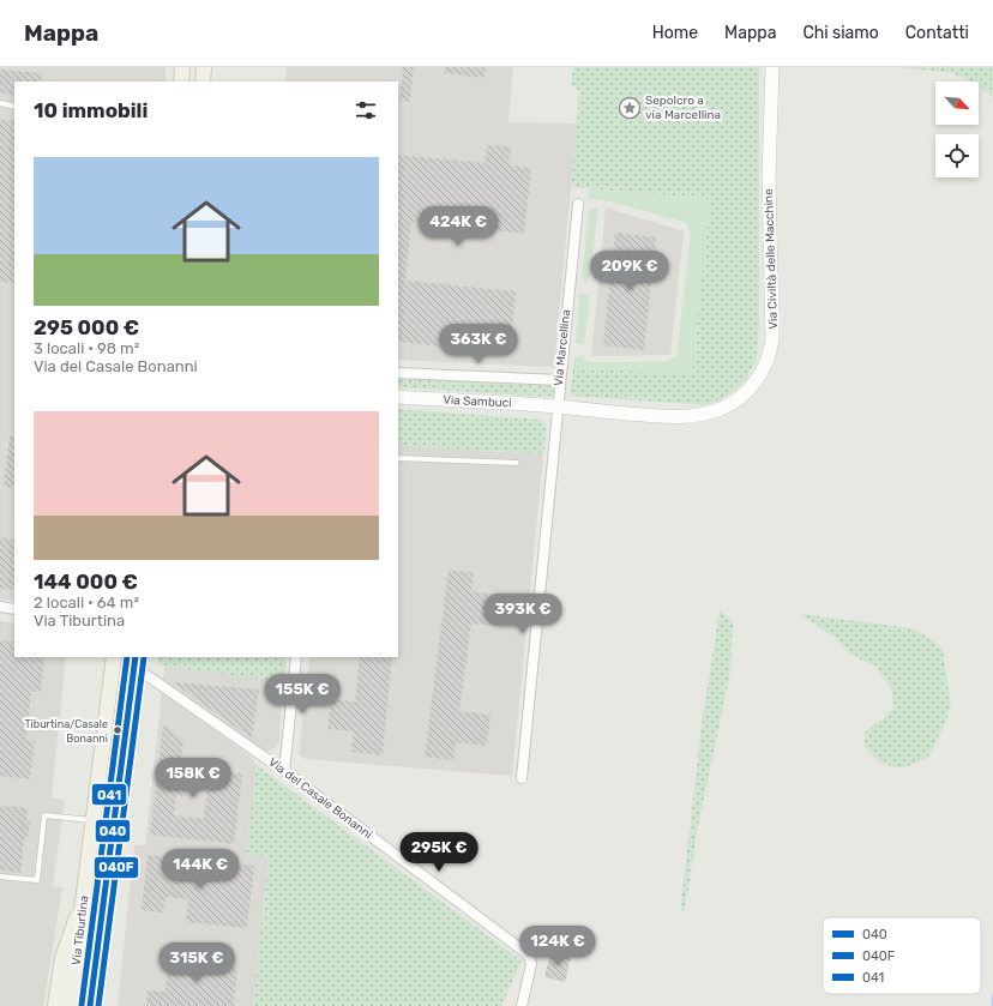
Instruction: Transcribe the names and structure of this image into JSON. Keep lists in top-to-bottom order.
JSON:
{
  "streets": {
    "main road": ["Via Tiburtina"],
    "street": [
      "Via Civiltà delle Macchine",
      "Via Marcellina",
      "Via Sambuci",
      "Via del Casale Bonanni"
    ]
  },
  "crossings": [
    ["Via Civiltà delle Macchine", "Via Marcellina"],
    ["Via Civiltà delle Macchine", "Via Sambuci"],
    ["Via Marcellina", "Via Sambuci"],
    ["Via del Casale Bonanni", "Via Tiburtina"]
  ],
  "places": {
    "place": ["Sepolcro a via Marcellina"],
    "other": ["Tiburtina/Casale Bonanni"]
  },
  "lines": ["transit line 040", "transit line 040F", "transit line 041"],
  "legend": ["040", "040F", "041"],
  "north": "bottom right",
  "page": {
    "header": "Mappa",
    "nav": [
      "Home",
      "Mappa",
      "Chi siamo",
      "Contatti"
    ],
    "heading": "10 immobili",
    "list": [
      {
        "name": "295 000 €",
        "note": "3 locali · 98 m² · Via del Casale Bonanni"
      },
      {
        "name": "144 000 €",
        "note": "2 locali · 64 m² · Via Tiburtina"
      }
    ],
    "price": [
      "424K €",
      "209K €",
      "363K €",
      "393K €",
      "155K €",
      "158K €",
      "295K €",
      "144K €",
      "124K €",
      "315K €"
    ]
  }
}
